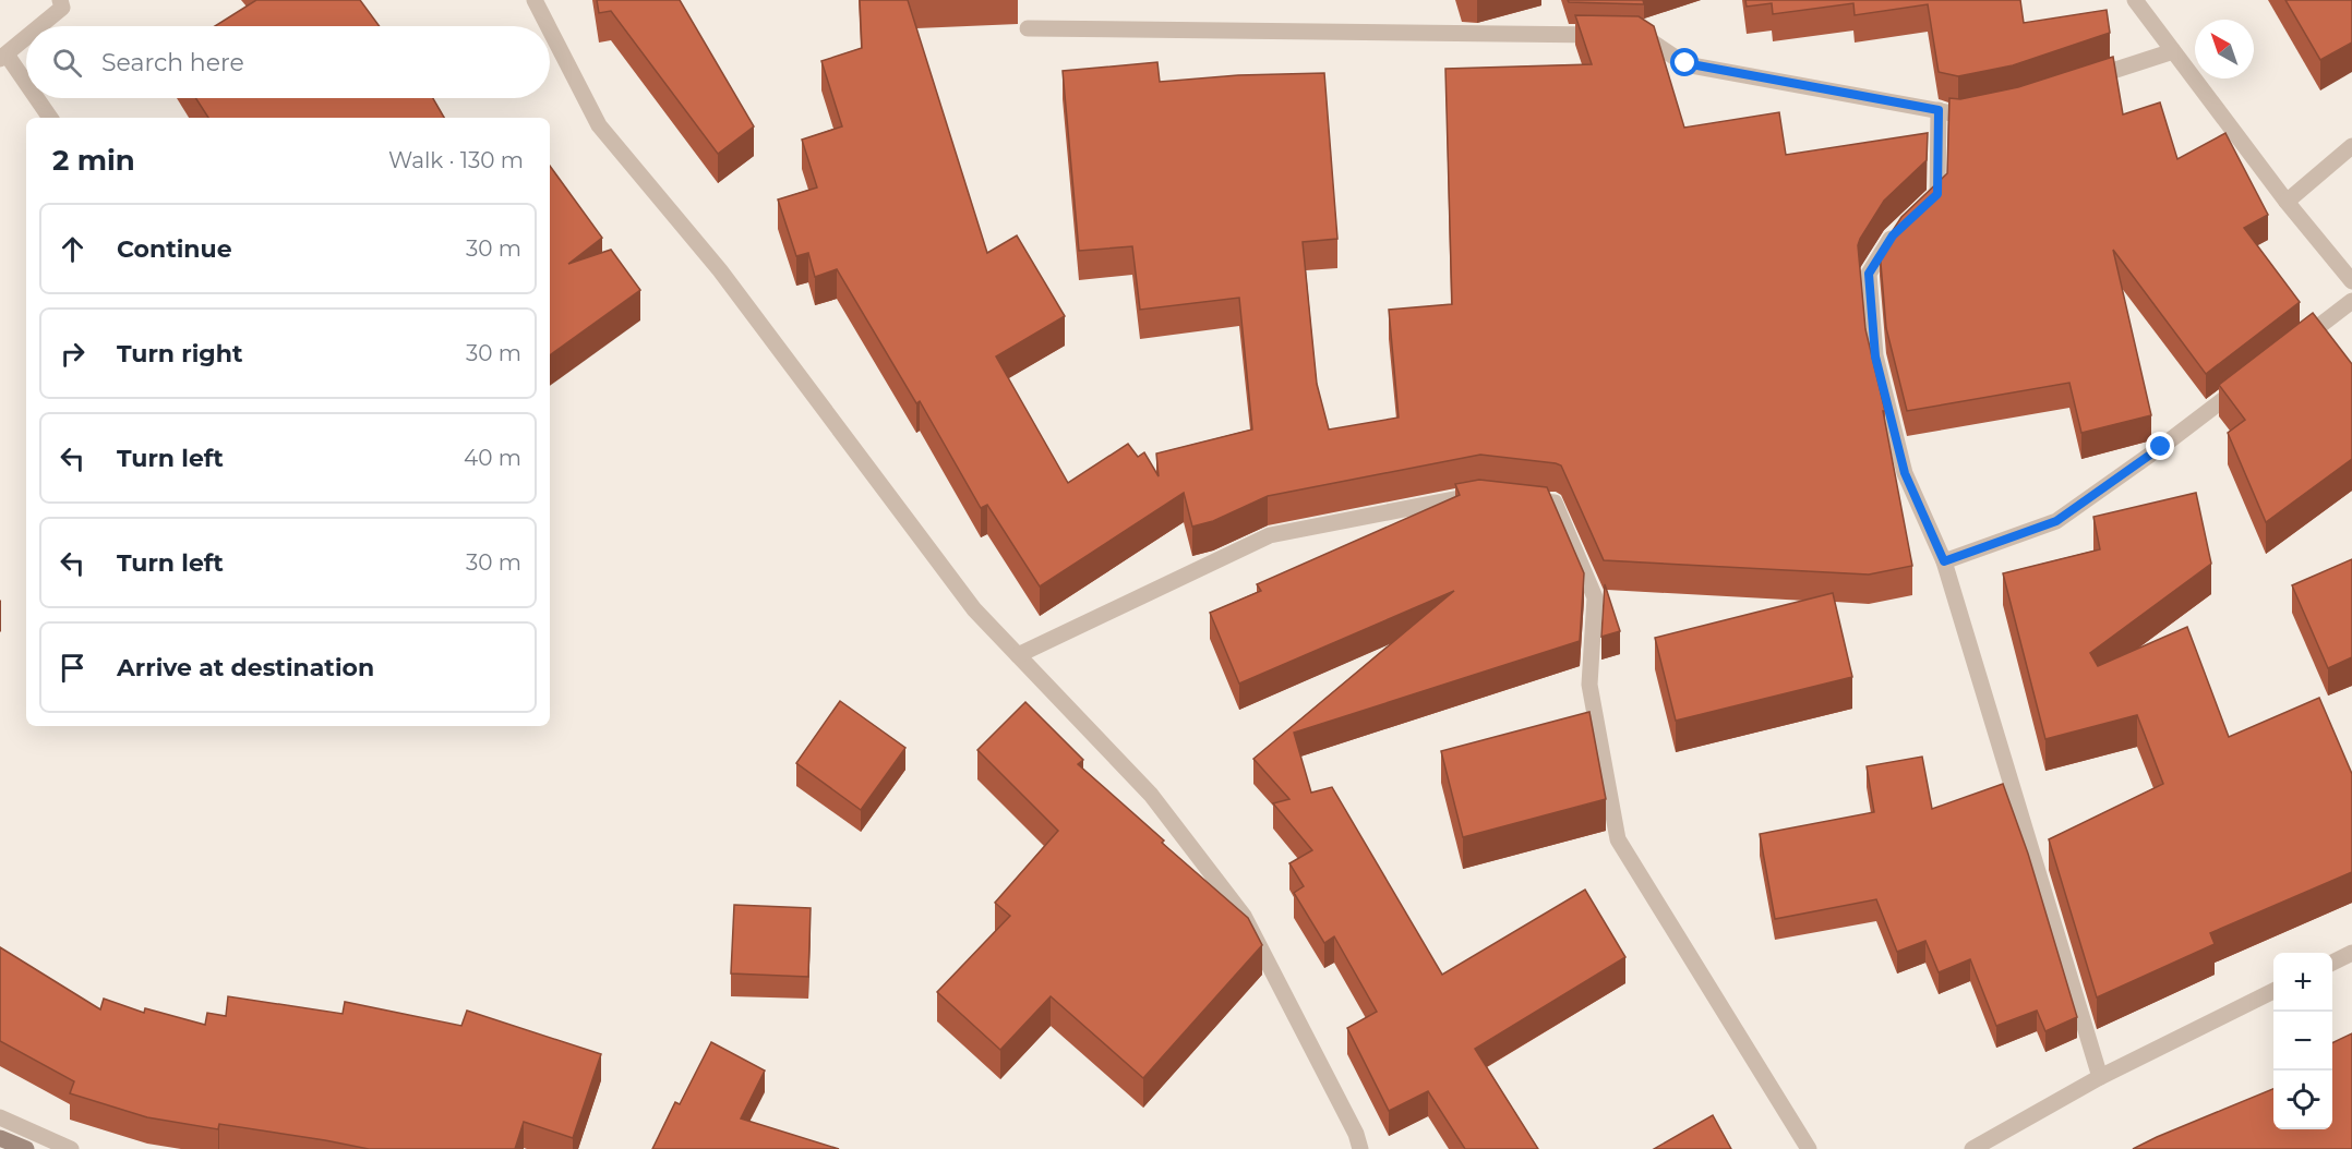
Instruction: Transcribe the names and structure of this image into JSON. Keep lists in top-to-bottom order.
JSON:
{
  "north": "top left",
  "page": {
    "search": "Search here",
    "heading": ["2 min", "Walk · 130 m"],
    "list": [
      ["Continue", "30 m"],
      ["Turn right", "30 m"],
      ["Turn left", "40 m"],
      ["Turn left", "30 m"],
      "Arrive at destination"
    ],
    "map_buttons": ["+", "−"]
  }
}
